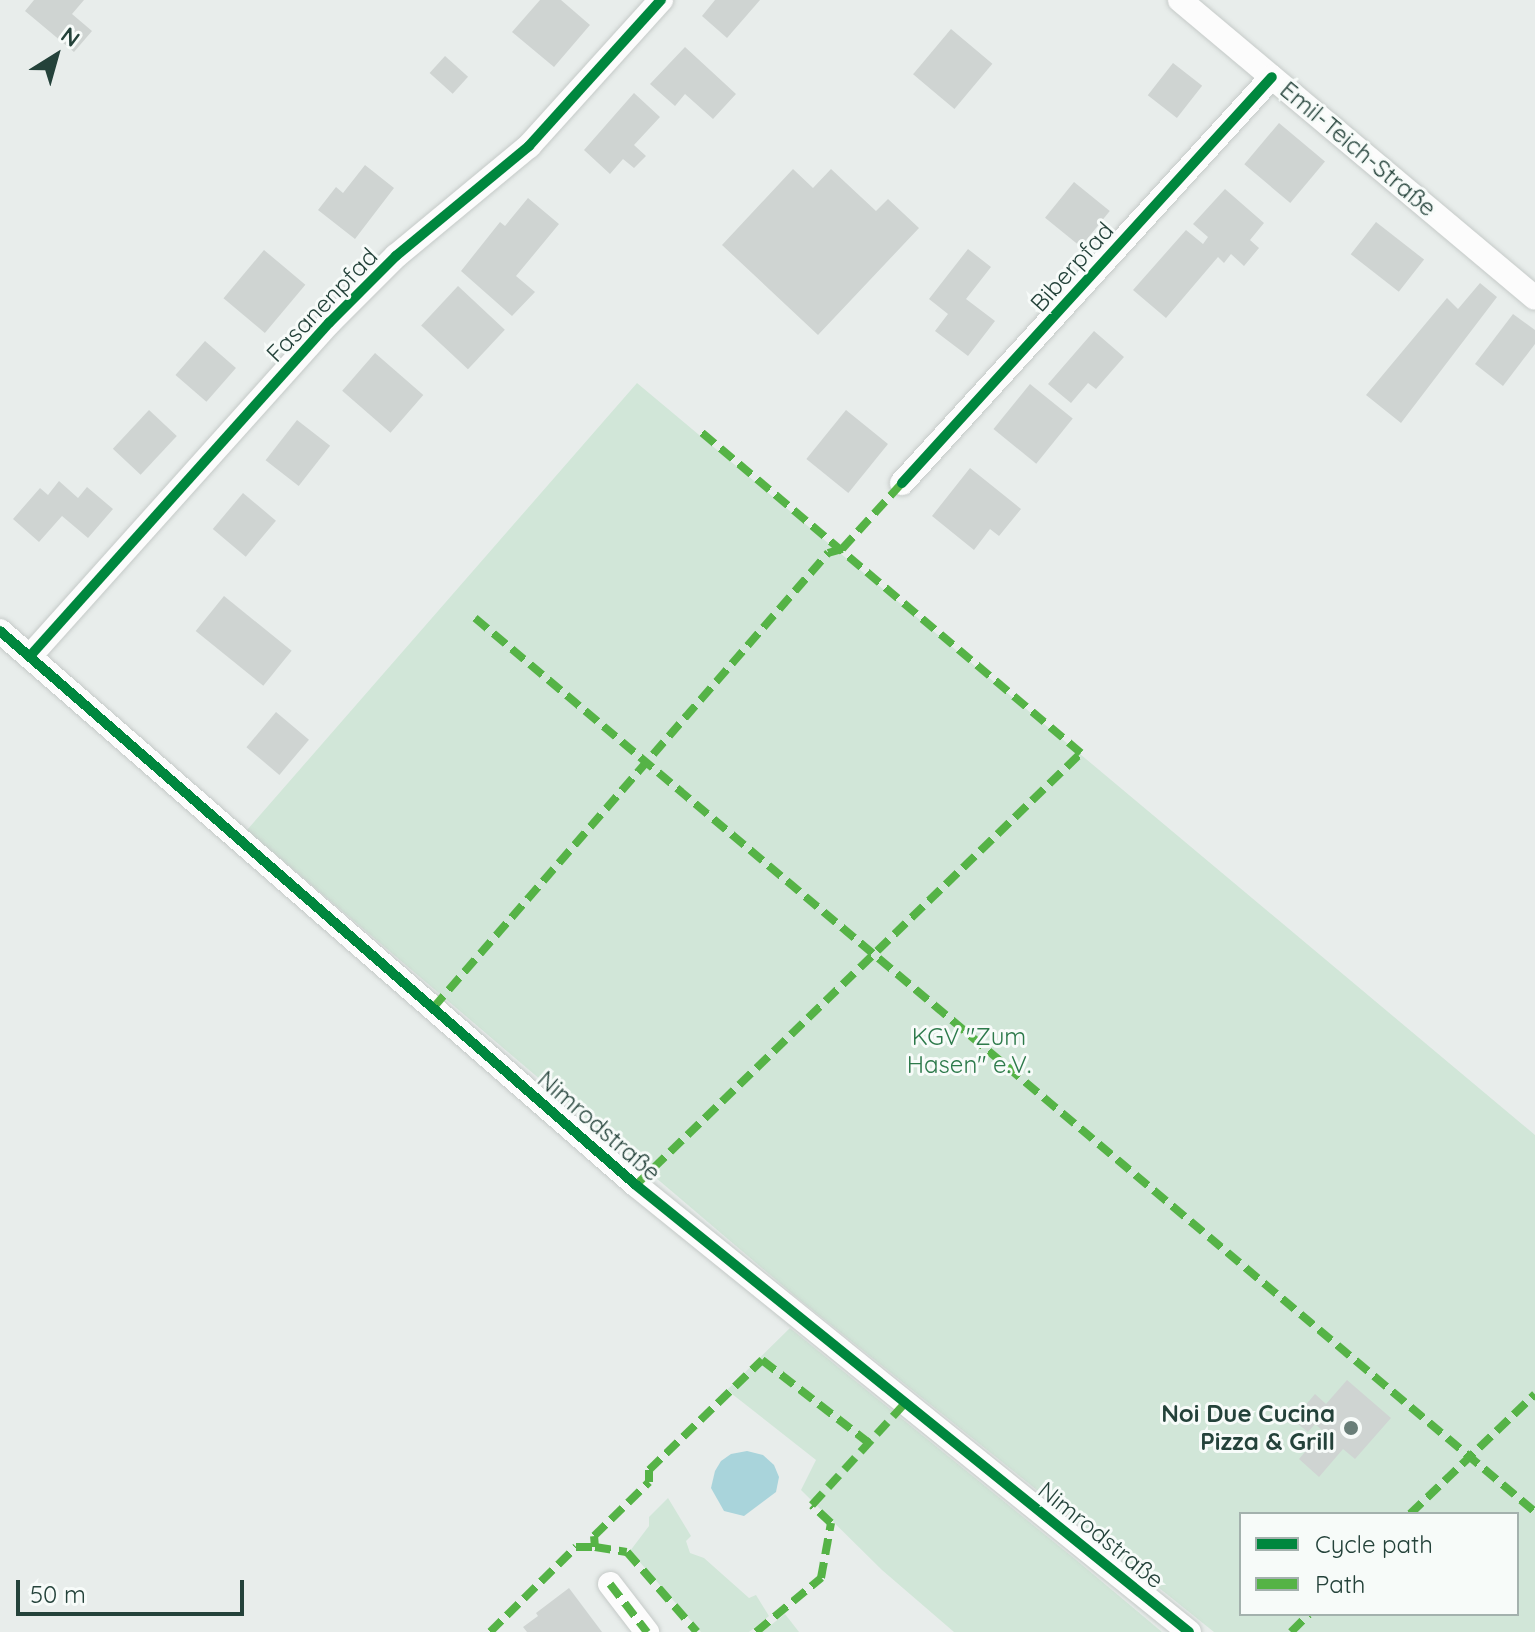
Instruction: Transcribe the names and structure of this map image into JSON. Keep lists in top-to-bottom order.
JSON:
{
  "streets": {
    "street": [
      "Emil-Teich-Straße",
      "Biberpfad",
      "Fasanenpfad",
      "Nimrodstraße"
    ]
  },
  "crossings": [
    ["Emil-Teich-Straße", "Biberpfad"],
    ["Fasanenpfad", "Nimrodstraße"]
  ],
  "parks": ["KGV \"Zum Hasen\" e.V."],
  "places": ["Noi Due Cucina Pizza & Grill"],
  "legend": ["Cycle path", "Path"],
  "scale_bar": "50 m",
  "north": "top right"
}
